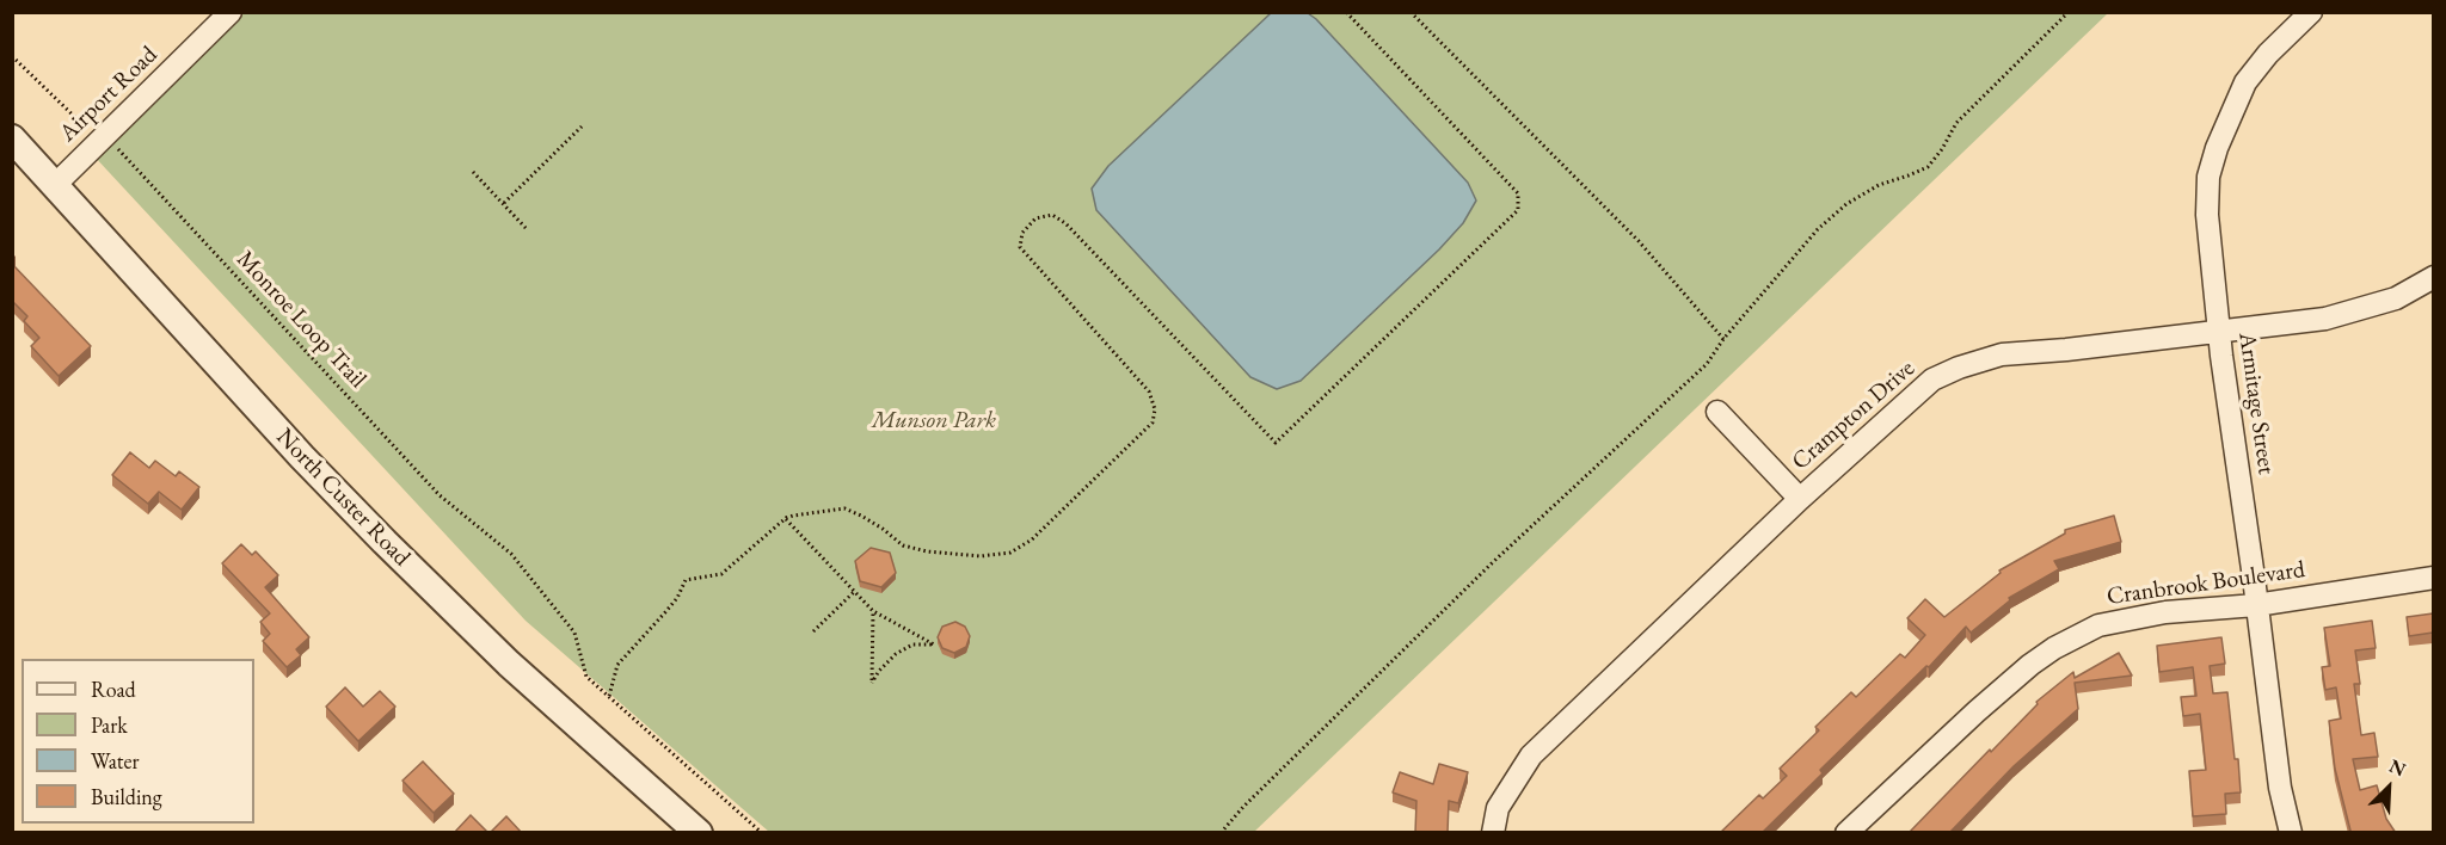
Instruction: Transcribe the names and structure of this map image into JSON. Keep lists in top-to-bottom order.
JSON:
{
  "streets": {
    "street": [
      "Airport Road",
      "Armitage Street",
      "Crampton Drive",
      "North Custer Road",
      "Cranbrook Boulevard"
    ],
    "path": ["Monroe Loop Trail"]
  },
  "crossings": [
    ["Airport Road", "Monroe Loop Trail"],
    ["Airport Road", "North Custer Road"],
    ["Armitage Street", "Crampton Drive"],
    ["Armitage Street", "Cranbrook Boulevard"]
  ],
  "parks": ["Munson Park"],
  "legend": [
    "Road",
    "Park",
    "Water",
    "Building"
  ],
  "north": "top right"
}
